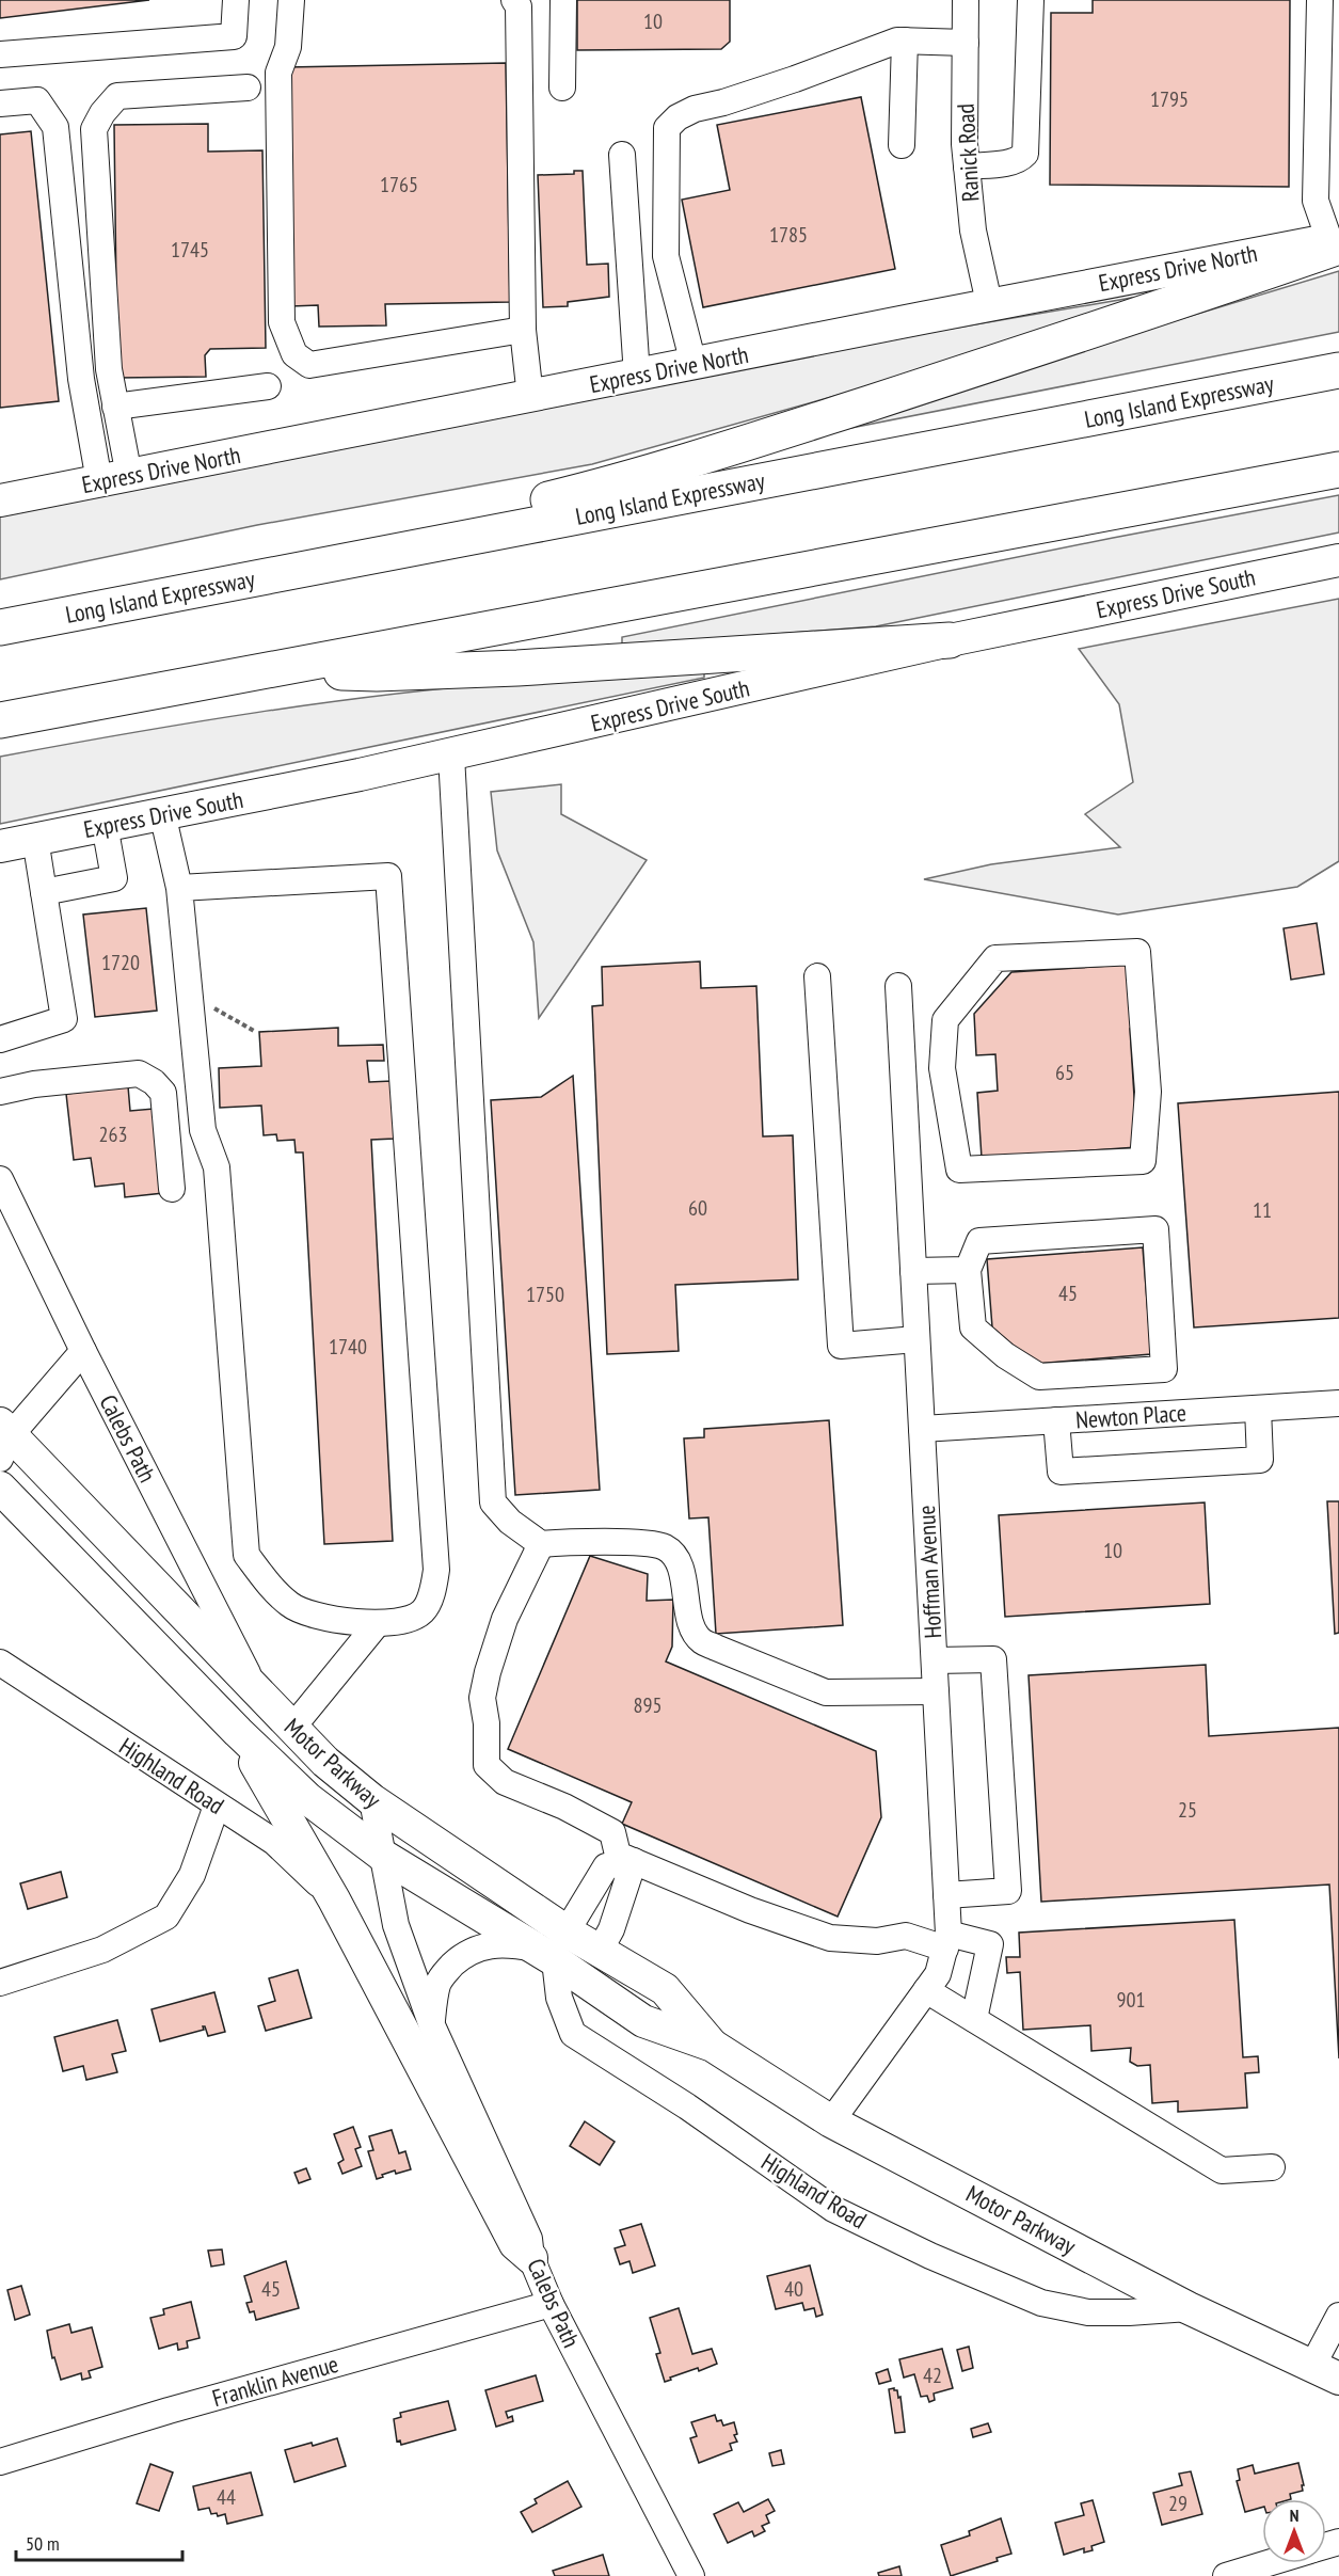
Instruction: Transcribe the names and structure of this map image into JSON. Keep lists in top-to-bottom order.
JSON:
{
  "streets": {
    "highway": ["Long Island Expressway"],
    "main road": ["Express Drive North", "Express Drive South", "Motor Parkway"],
    "street": [
      "Ranick Road",
      "Newton Place",
      "Calebs Path",
      "Hoffman Avenue",
      "Highland Road",
      "Franklin Avenue"
    ]
  },
  "crossings": [
    ["Ranick Road", "Express Drive North"],
    ["Newton Place", "Hoffman Avenue"],
    ["Calebs Path", "Motor Parkway"],
    ["Calebs Path", "Franklin Avenue"],
    ["Hoffman Avenue", "Motor Parkway"],
    ["Motor Parkway", "Highland Road"]
  ],
  "house_numbers": [
    "10",
    "1795",
    "1765",
    "1785",
    "1745",
    "1720",
    "65",
    "263",
    "60",
    "11",
    "45",
    "1750",
    "1740",
    "10",
    "895",
    "25",
    "901",
    "45",
    "40",
    "42",
    "44",
    "29"
  ],
  "scale_bar": "50 m",
  "north": "top"
}
